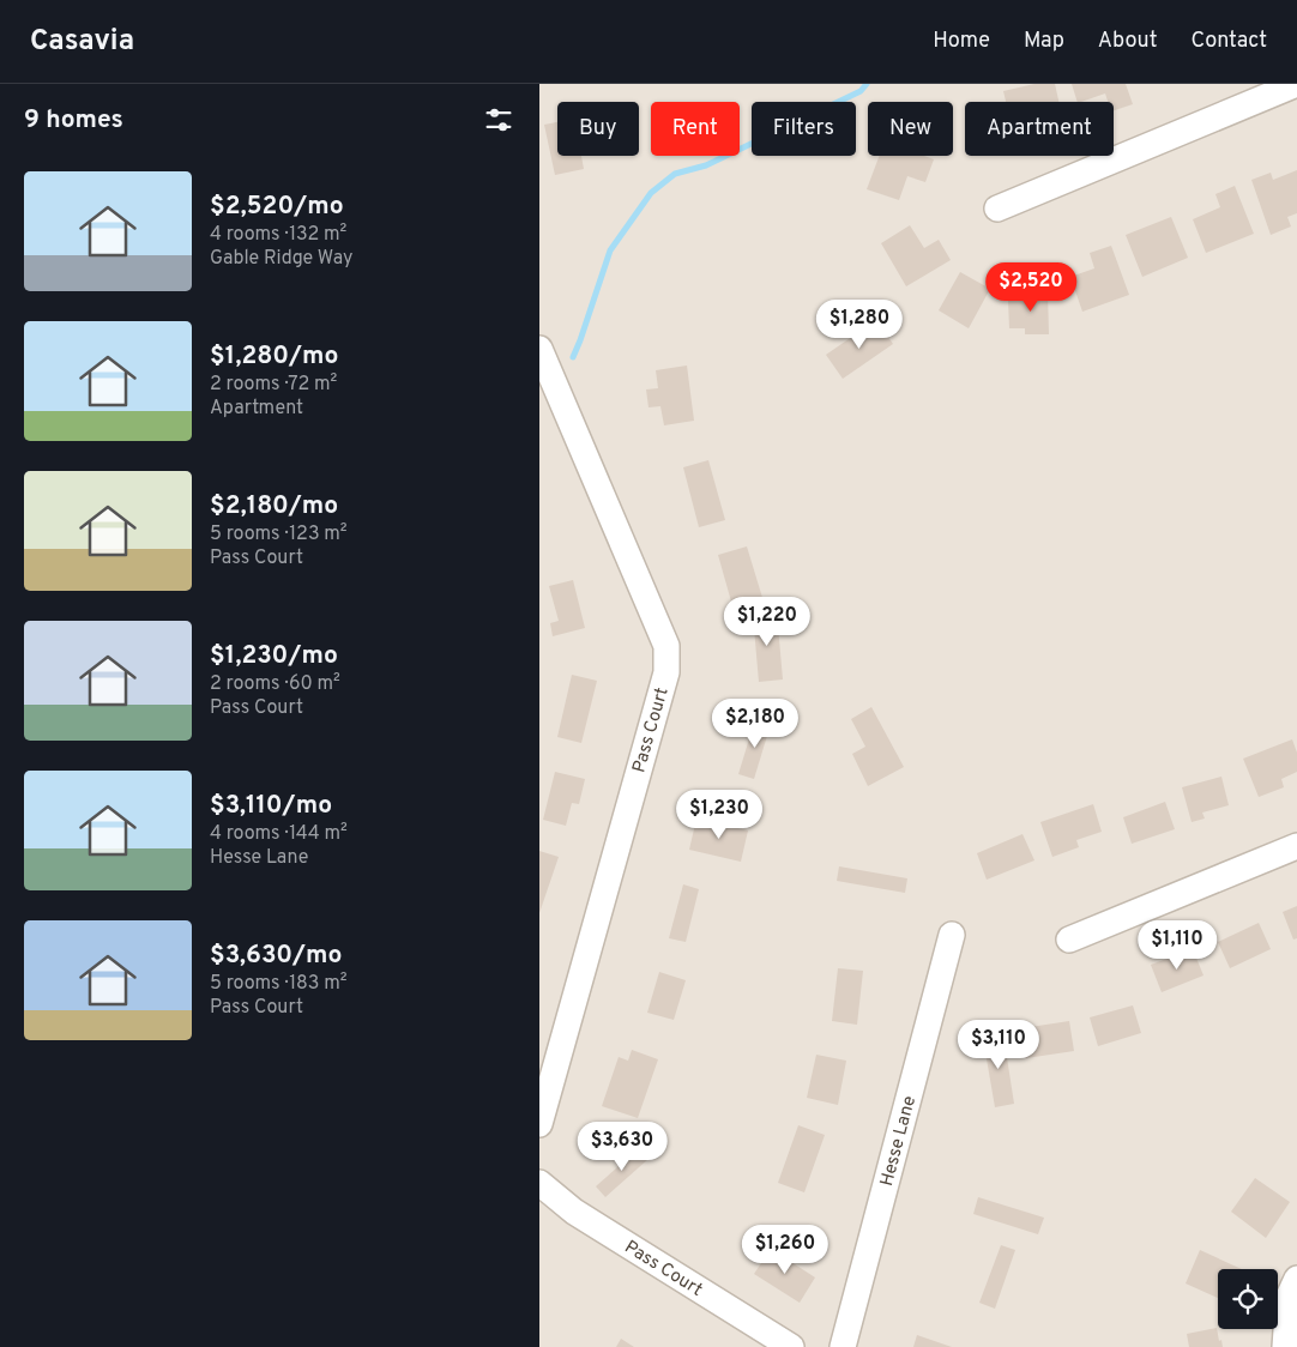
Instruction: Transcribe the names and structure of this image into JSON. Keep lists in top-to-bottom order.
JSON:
{
  "streets": {
    "street": ["Pass Court", "Hesse Lane"]
  },
  "page": {
    "header": "Casavia",
    "nav": [
      "Home",
      "Map",
      "About",
      "Contact"
    ],
    "heading": "9 homes",
    "chip": [
      "Buy",
      "Rent",
      "Filters",
      "New",
      "Apartment"
    ],
    "list": [
      {
        "name": "$2,520/mo",
        "note": "4 rooms · 132 m² · Gable Ridge Way"
      },
      {
        "name": "$1,280/mo",
        "note": "2 rooms · 72 m² · Apartment"
      },
      {
        "name": "$2,180/mo",
        "note": "5 rooms · 123 m² · Pass Court"
      },
      {
        "name": "$1,230/mo",
        "note": "2 rooms · 60 m² · Pass Court"
      },
      {
        "name": "$3,110/mo",
        "note": "4 rooms · 144 m² · Hesse Lane"
      },
      {
        "name": "$3,630/mo",
        "note": "5 rooms · 183 m² · Pass Court"
      }
    ],
    "price": [
      "$2,520",
      "$1,280",
      "$1,220",
      "$2,180",
      "$1,230",
      "$1,110",
      "$3,110",
      "$3,630",
      "$1,260"
    ]
  }
}
